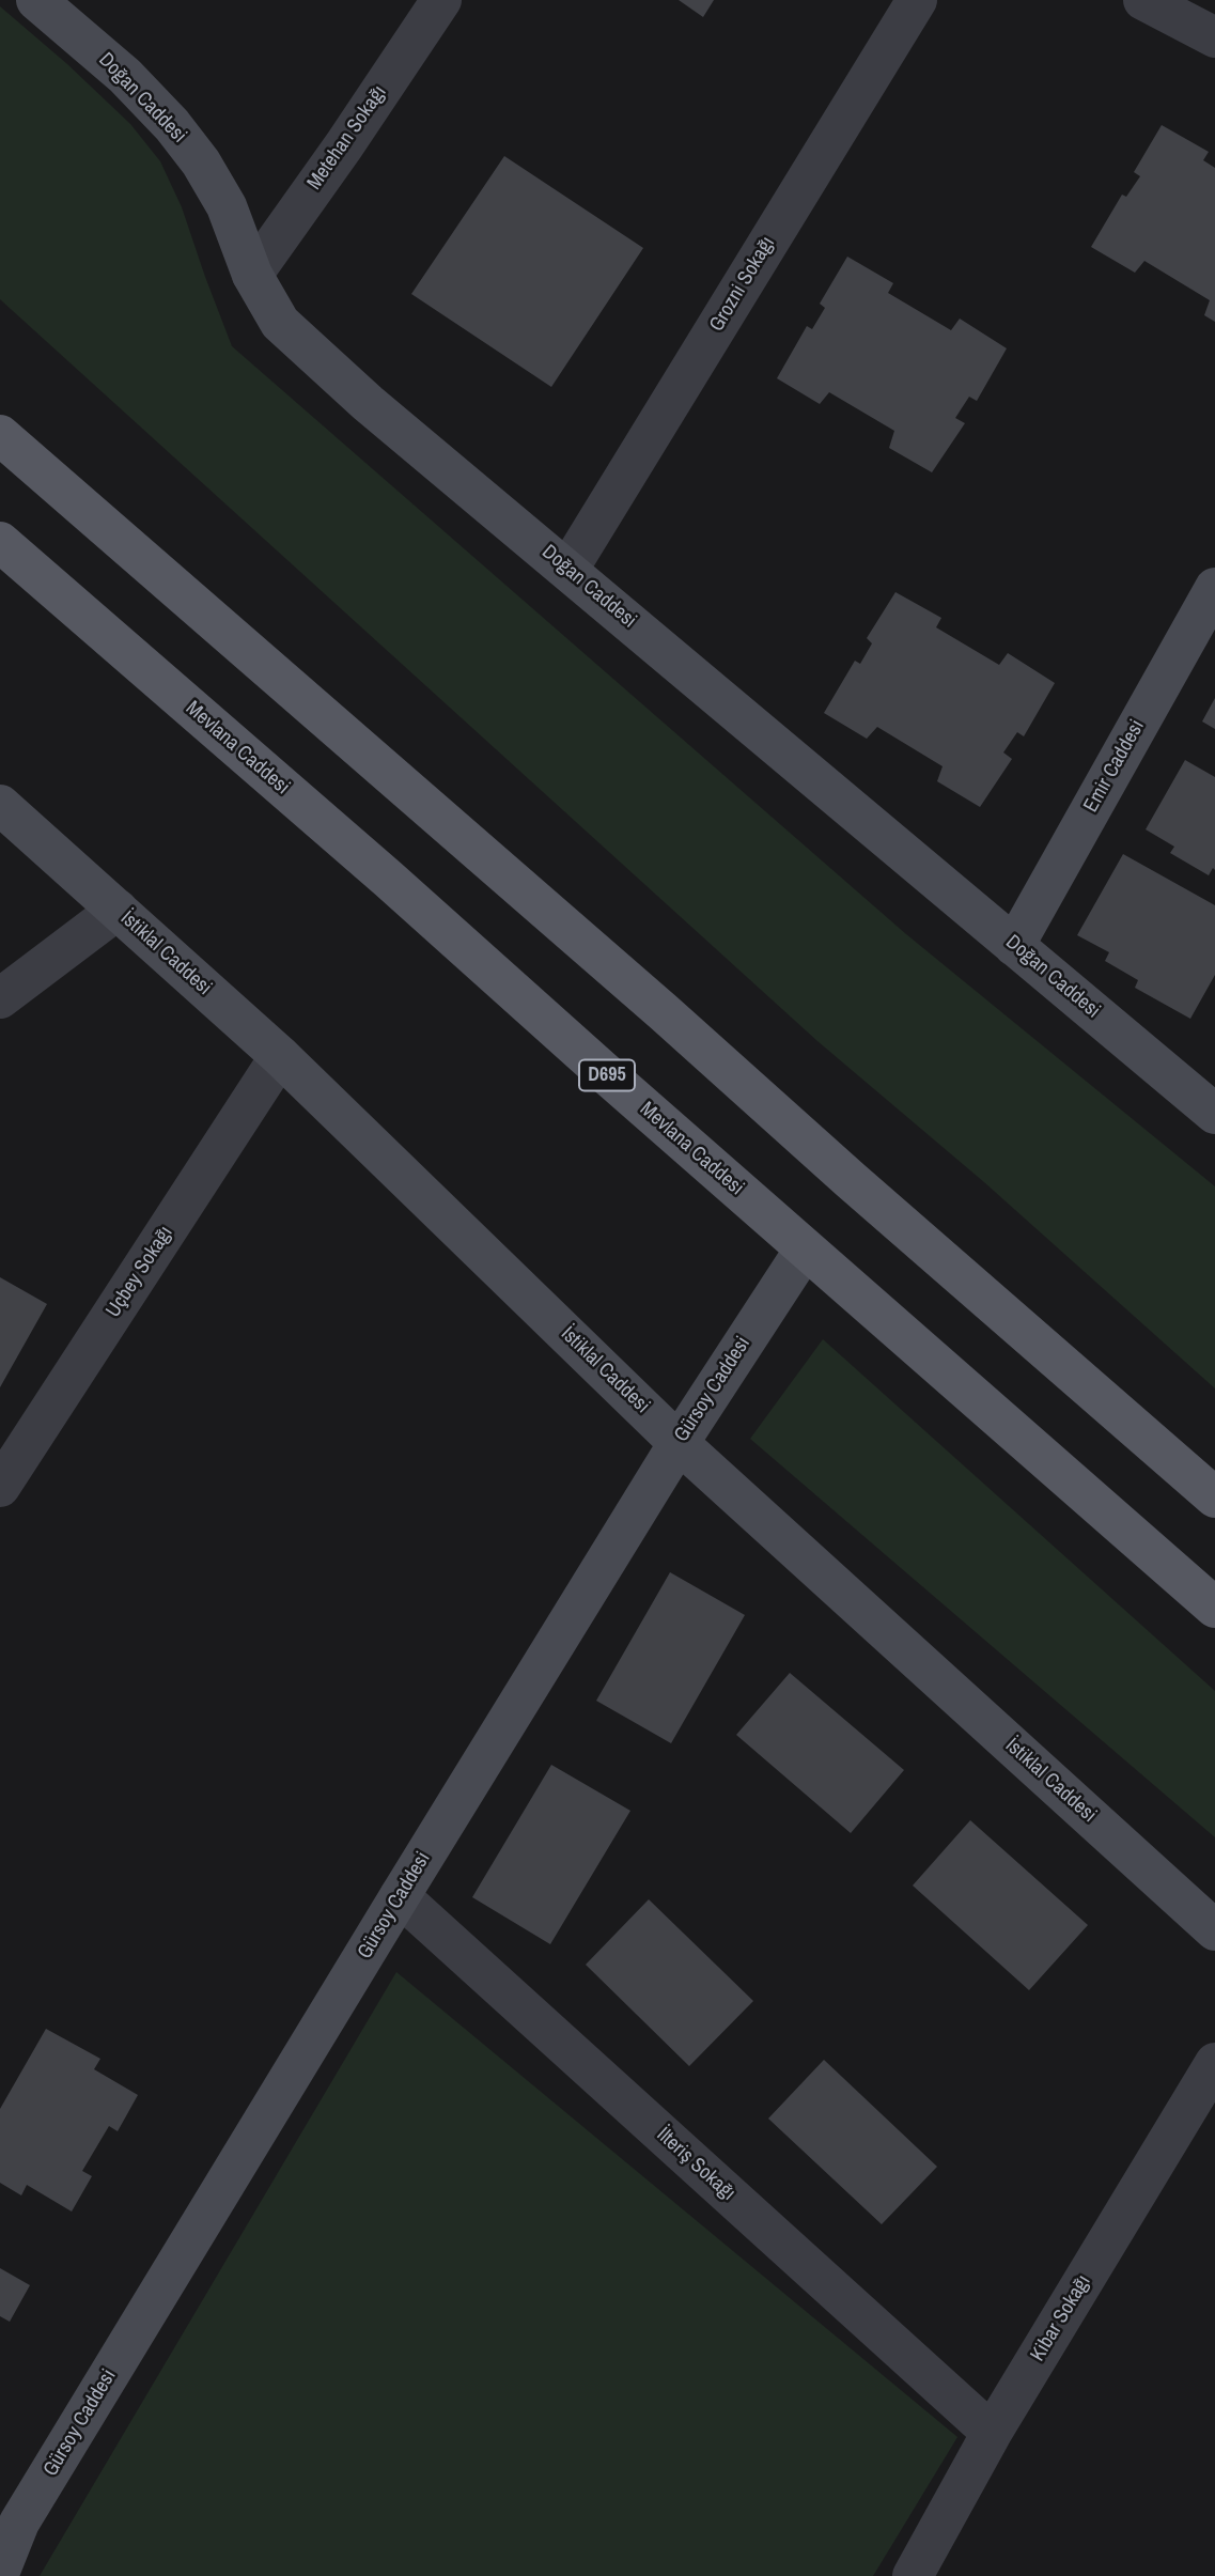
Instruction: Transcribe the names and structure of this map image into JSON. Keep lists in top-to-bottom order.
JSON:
{
  "streets": {
    "main road": ["Mevlana Caddesi", "D695"],
    "street": [
      "Doğan Caddesi",
      "Metehan Sokağı",
      "Grozni Sokağı",
      "Emir Caddesi",
      "İstiklal Caddesi",
      "Uçbey Sokağı",
      "Gürsoy Caddesi",
      "İlteriş Sokağı",
      "Kibar Sokağı"
    ]
  },
  "crossings": [
    ["Doğan Caddesi", "Metehan Sokağı"],
    ["Doğan Caddesi", "Grozni Sokağı"],
    ["Doğan Caddesi", "Emir Caddesi"],
    ["Mevlana Caddesi", "Gürsoy Caddesi"],
    ["İstiklal Caddesi", "Uçbey Sokağı"],
    ["İstiklal Caddesi", "Gürsoy Caddesi"],
    ["Gürsoy Caddesi", "İlteriş Sokağı"],
    ["İlteriş Sokağı", "Kibar Sokağı"]
  ]
}
